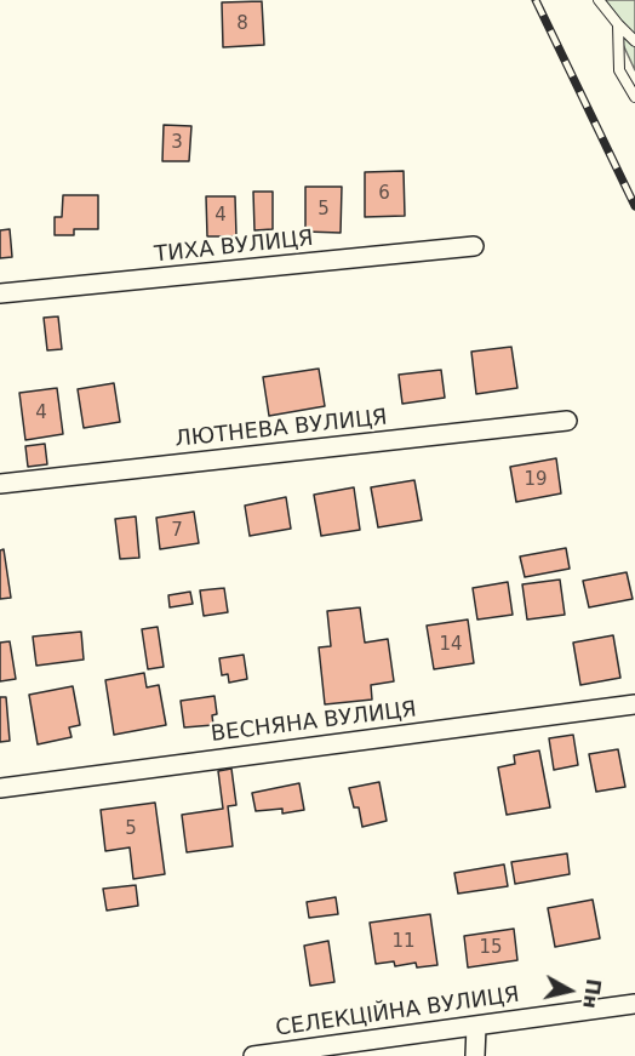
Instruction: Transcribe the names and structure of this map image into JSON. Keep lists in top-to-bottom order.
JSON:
{
  "streets": {
    "street": [
      "ТИХА ВУЛИЦЯ",
      "ЛЮТНЕВА ВУЛИЦЯ",
      "ВЕСНЯНА ВУЛИЦЯ",
      "СЕЛЕКЦІЙНА ВУЛИЦЯ"
    ]
  },
  "house_numbers": [
    "8",
    "3",
    "6",
    "5",
    "4",
    "4",
    "19",
    "7",
    "14",
    "5",
    "11",
    "15"
  ],
  "north": "right"
}
